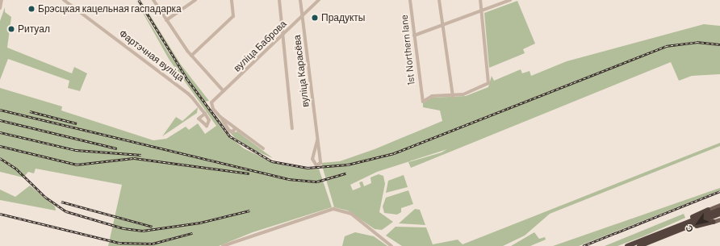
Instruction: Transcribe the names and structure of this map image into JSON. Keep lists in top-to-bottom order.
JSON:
{
  "streets": {
    "street": [
      "вуліца Баброва",
      "1st Northern lane",
      "Фартэчная вуліца",
      "вуліца Карасёва"
    ]
  },
  "crossings": [
    ["вуліца Баброва", "вуліца Карасёва"]
  ],
  "places": ["Брэсцкая кацельная гаспадарка", "Прадукты", "Ритуал"],
  "north": "bottom left"
}
